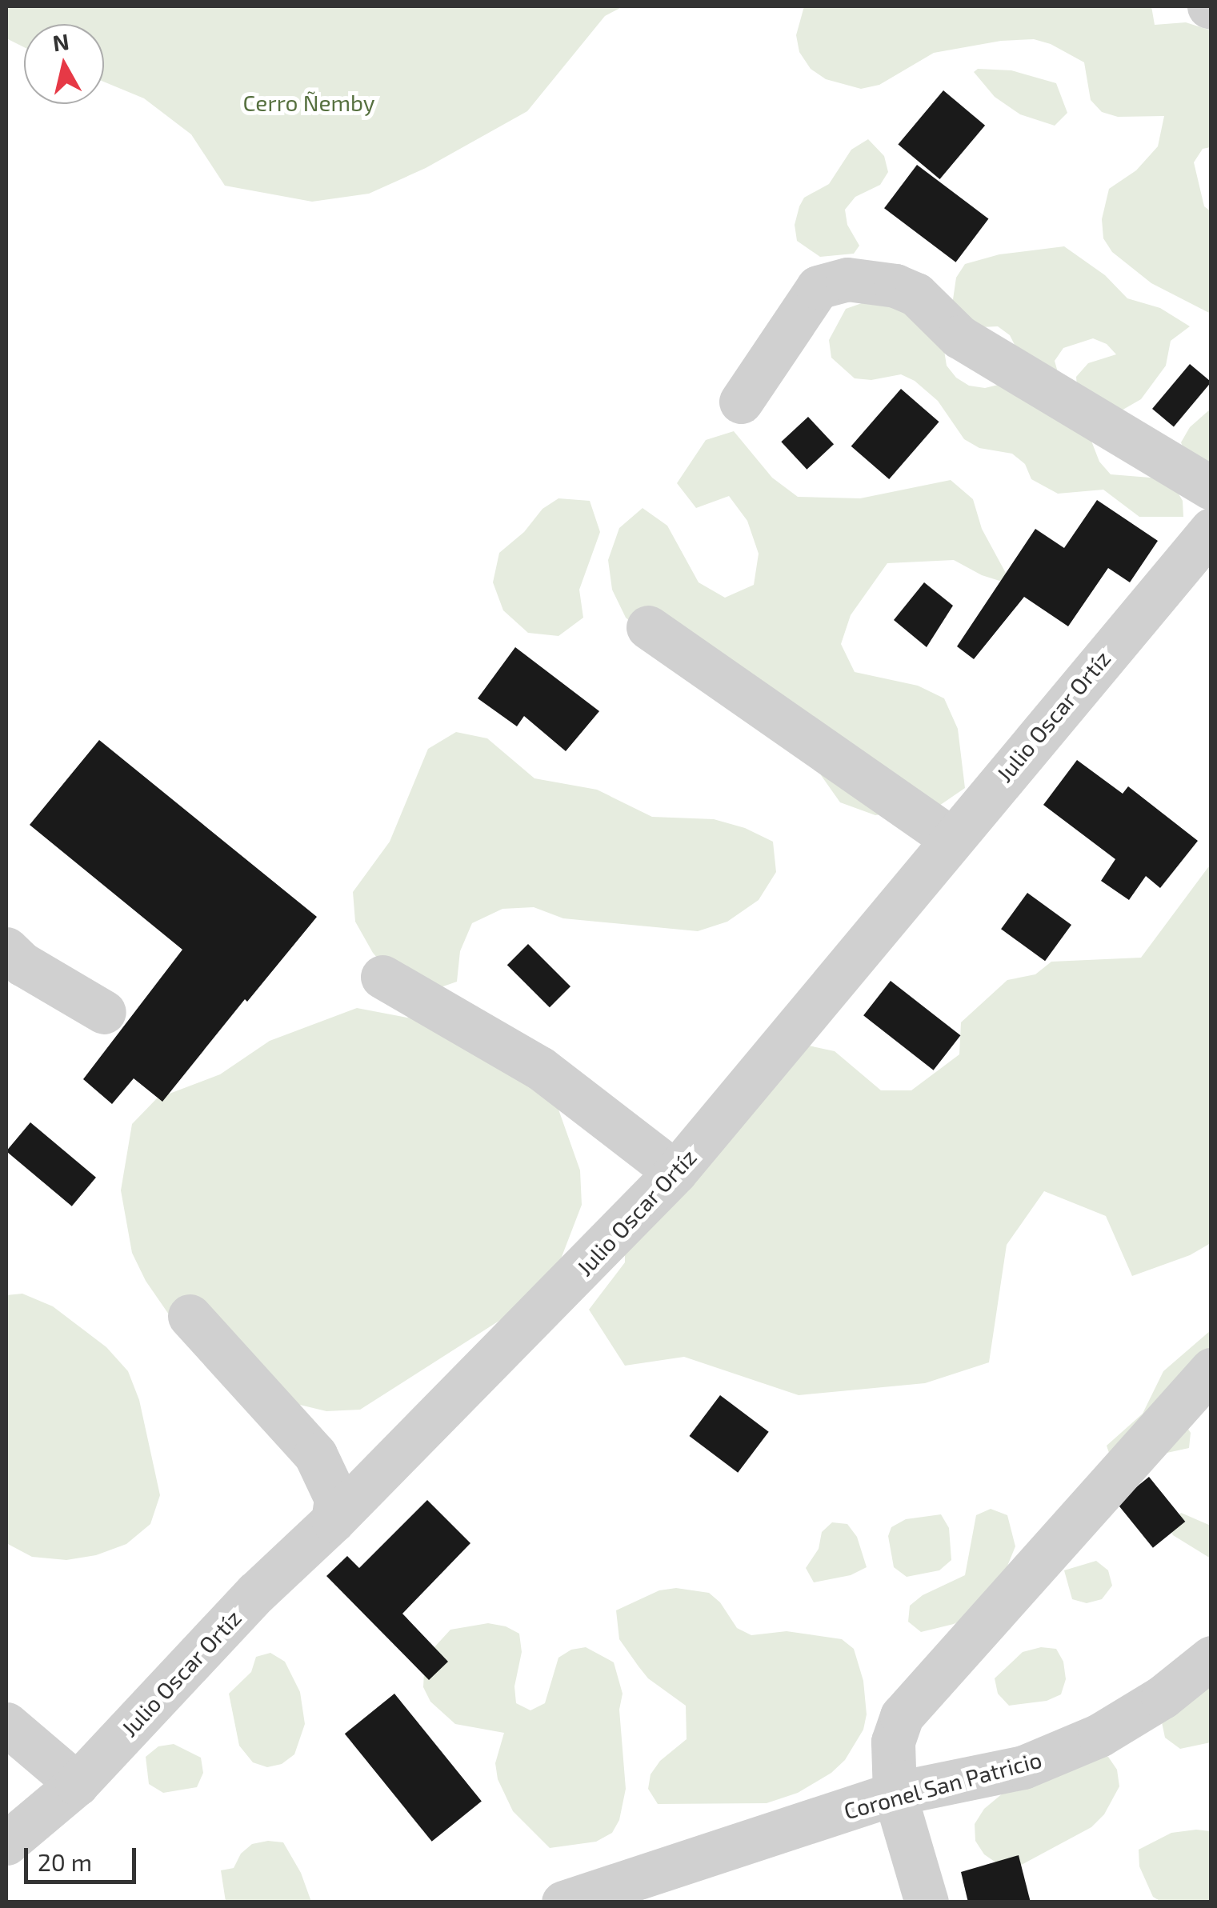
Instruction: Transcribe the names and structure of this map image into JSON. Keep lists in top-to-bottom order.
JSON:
{
  "streets": {
    "street": ["Julio Oscar Ortíz", "Coronel San Patricio"]
  },
  "parks": ["Cerro Ñemby"],
  "scale_bar": "20 m",
  "north": "top"
}
